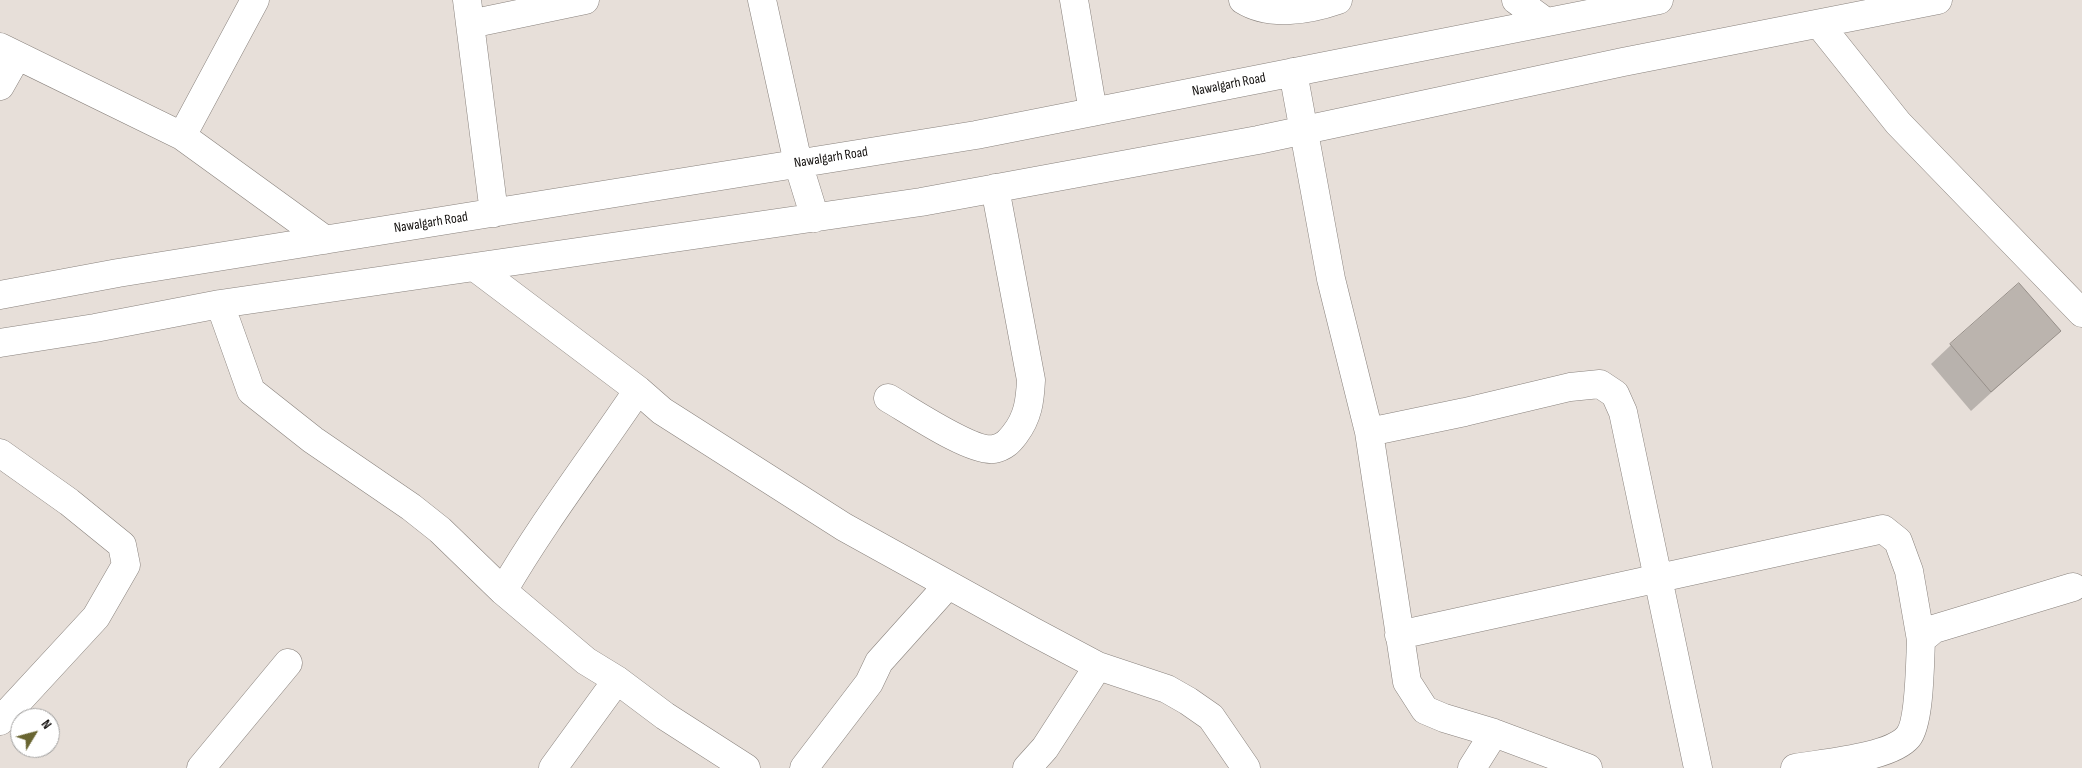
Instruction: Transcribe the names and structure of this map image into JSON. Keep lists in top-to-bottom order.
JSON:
{
  "streets": {
    "street": ["Nawalgarh Road"]
  },
  "north": "top right"
}
